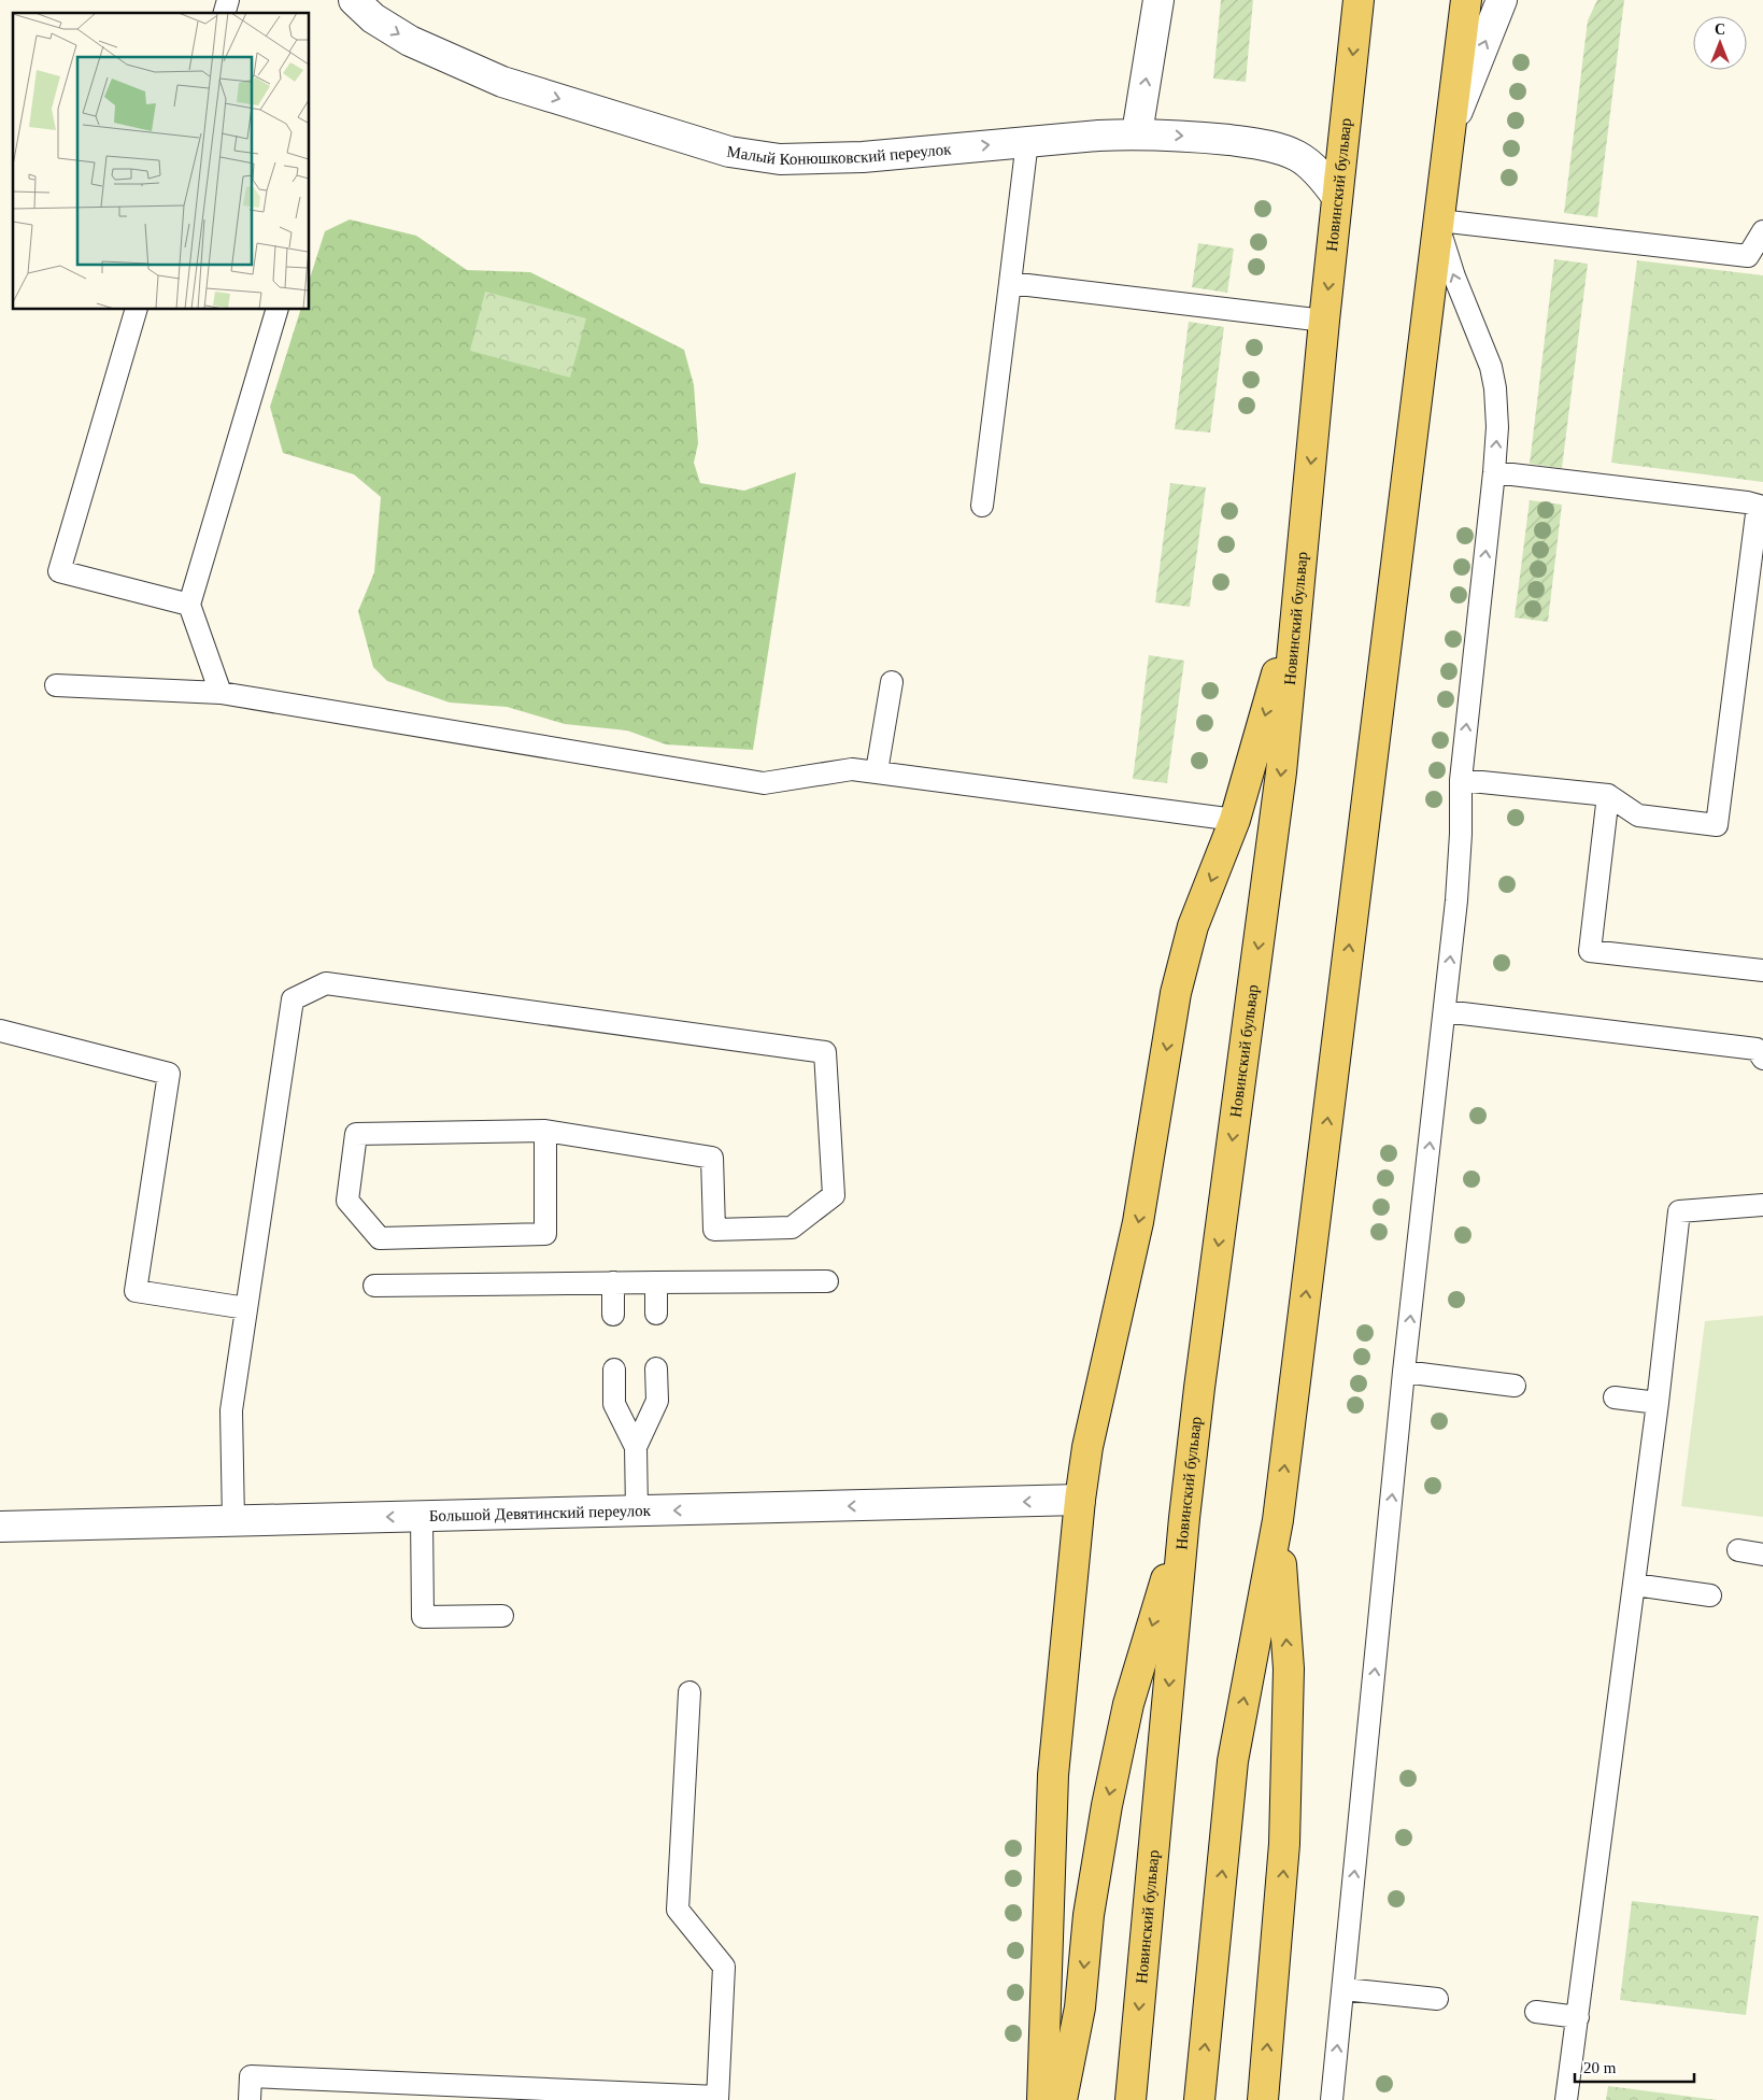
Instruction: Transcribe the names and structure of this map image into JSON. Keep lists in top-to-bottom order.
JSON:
{
  "streets": {
    "main road": ["Новинский бульвар"],
    "street": ["Малый Конюшковский переулок", "Большой Девятинский переулок"]
  },
  "crossings": [
    ["Малый Конюшковский переулок", "Новинский бульвар"]
  ],
  "one_way": ["Малый Конюшковский переулок", "Большой Девятинский переулок"],
  "scale_bar": "20 m",
  "north": "top"
}
